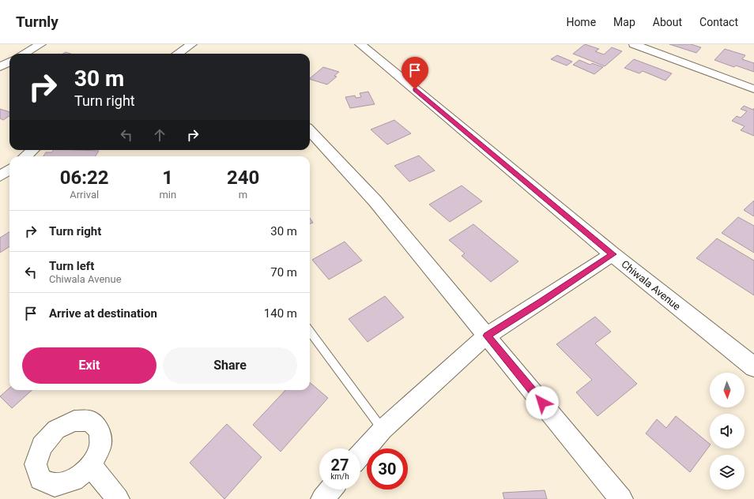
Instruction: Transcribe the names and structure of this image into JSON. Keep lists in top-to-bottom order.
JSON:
{
  "streets": {
    "main road": ["Chiwala Avenue"]
  },
  "north": "bottom",
  "page": {
    "header": "Turnly",
    "nav": [
      "Home",
      "Map",
      "About",
      "Contact"
    ],
    "turn": ["30 m", "Turn right"],
    "eta": [
      "06:22",
      "Arrival",
      "1",
      "min",
      "240",
      "m"
    ],
    "list": [
      {
        "name": "Turn right",
        "value": "30 m"
      },
      {
        "name": "Turn left",
        "note": "Chiwala Avenue",
        "value": "70 m"
      },
      {
        "name": "Arrive at destination",
        "value": "140 m"
      }
    ],
    "buttons": ["Exit", "Share"],
    "speed": "27 km/h",
    "limit": "30"
  }
}
